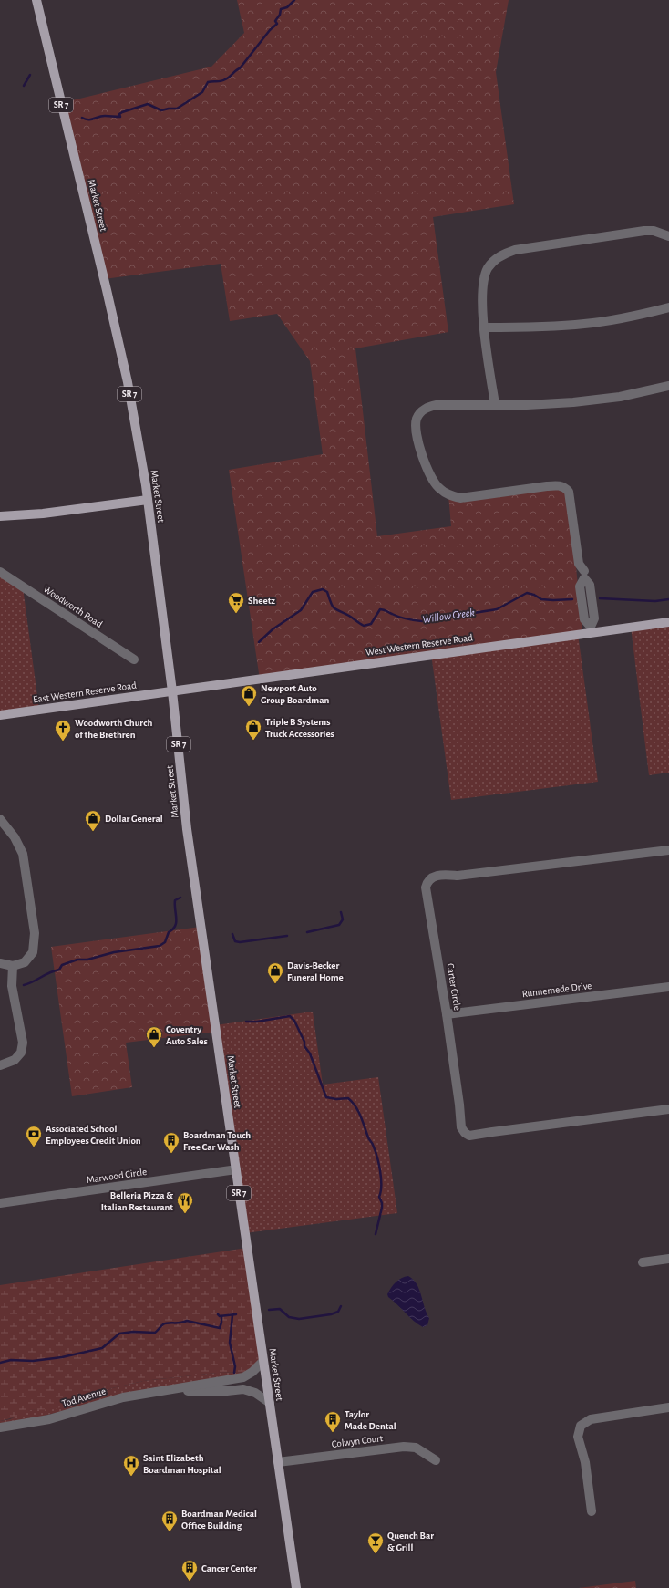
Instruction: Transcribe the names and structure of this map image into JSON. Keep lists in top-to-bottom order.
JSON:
{
  "streets": {
    "main road": [
      "SR 7",
      "Market Street",
      "West Western Reserve Road",
      "East Western Reserve Road"
    ],
    "street": [
      "Woodworth Road",
      "Carter Circle",
      "Runnemede Drive",
      "Marwood Circle",
      "Tod Avenue",
      "Colwyn Court"
    ]
  },
  "crossings": [
    ["Market Street", "West Western Reserve Road"],
    ["Market Street", "East Western Reserve Road"],
    ["Market Street", "Marwood Circle"],
    ["Market Street", "Tod Avenue"],
    ["Market Street", "Colwyn Court"],
    ["West Western Reserve Road", "East Western Reserve Road"],
    ["Carter Circle", "Runnemede Drive"]
  ],
  "water": ["Willow Creek"],
  "places": {
    "supermarket": ["Sheetz"],
    "shop": [
      "Newport Auto Group Boardman",
      "Triple B Systems Truck Accessories",
      "Dollar General",
      "Davis-Becker Funeral Home",
      "Coventry Auto Sales"
    ],
    "church": ["Woodworth Church of the Brethren"],
    "bank": ["Associated School Employees Credit Union"],
    "building": [
      "Boardman Touch Free Car Wash",
      "Taylor Made Dental",
      "Boardman Medical Office Building",
      "Cancer Center"
    ],
    "restaurant": ["Belleria Pizza & Italian Restaurant"],
    "hospital": ["Saint Elizabeth Boardman Hospital"],
    "bar": ["Quench Bar & Grill"]
  }
}
